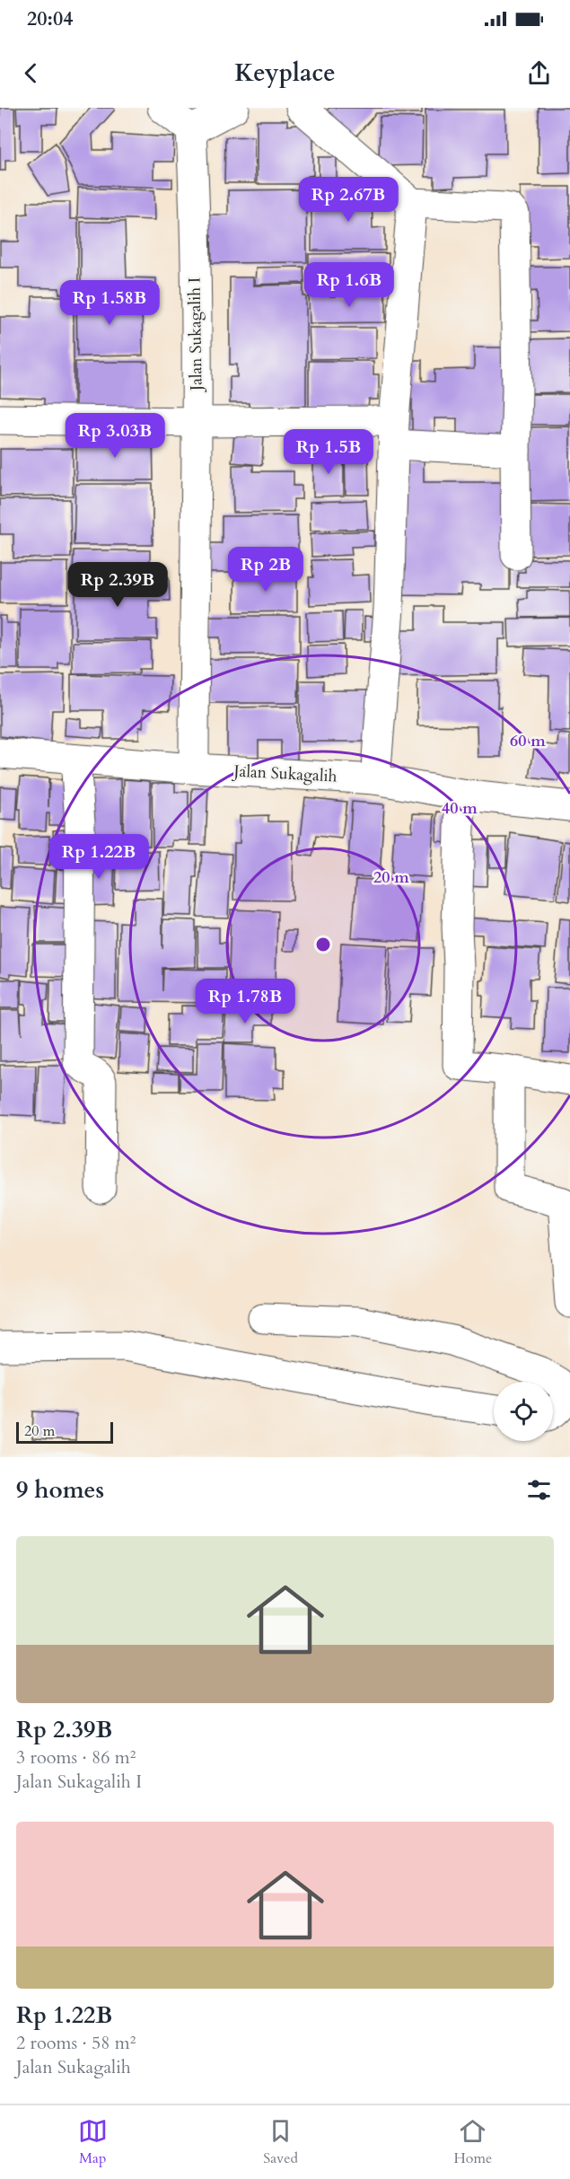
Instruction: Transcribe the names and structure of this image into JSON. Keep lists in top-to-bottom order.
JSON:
{
  "streets": {
    "street": ["Jalan Sukagalih I", "Jalan Sukagalih"]
  },
  "crossings": [
    ["Jalan Sukagalih I", "Jalan Sukagalih"]
  ],
  "scale_bar": "20 m",
  "page": {
    "status": "20:04",
    "header": "Keyplace",
    "price": [
      "Rp 2.67B",
      "Rp 1.6B",
      "Rp 1.58B",
      "Rp 3.03B",
      "Rp 1.5B",
      "Rp 2B",
      "Rp 2.39B",
      "Rp 1.22B",
      "Rp 1.78B"
    ],
    "scale": "20 m",
    "heading": "9 homes",
    "list": [
      {
        "name": "Rp 2.39B",
        "note": "3 rooms · 86 m² · Jalan Sukagalih I"
      },
      {
        "name": "Rp 1.22B",
        "note": "2 rooms · 58 m² · Jalan Sukagalih"
      }
    ],
    "tabs": ["Map", "Saved", "Home"]
  },
  "rings": ["60 m", "40 m", "20 m"]
}
